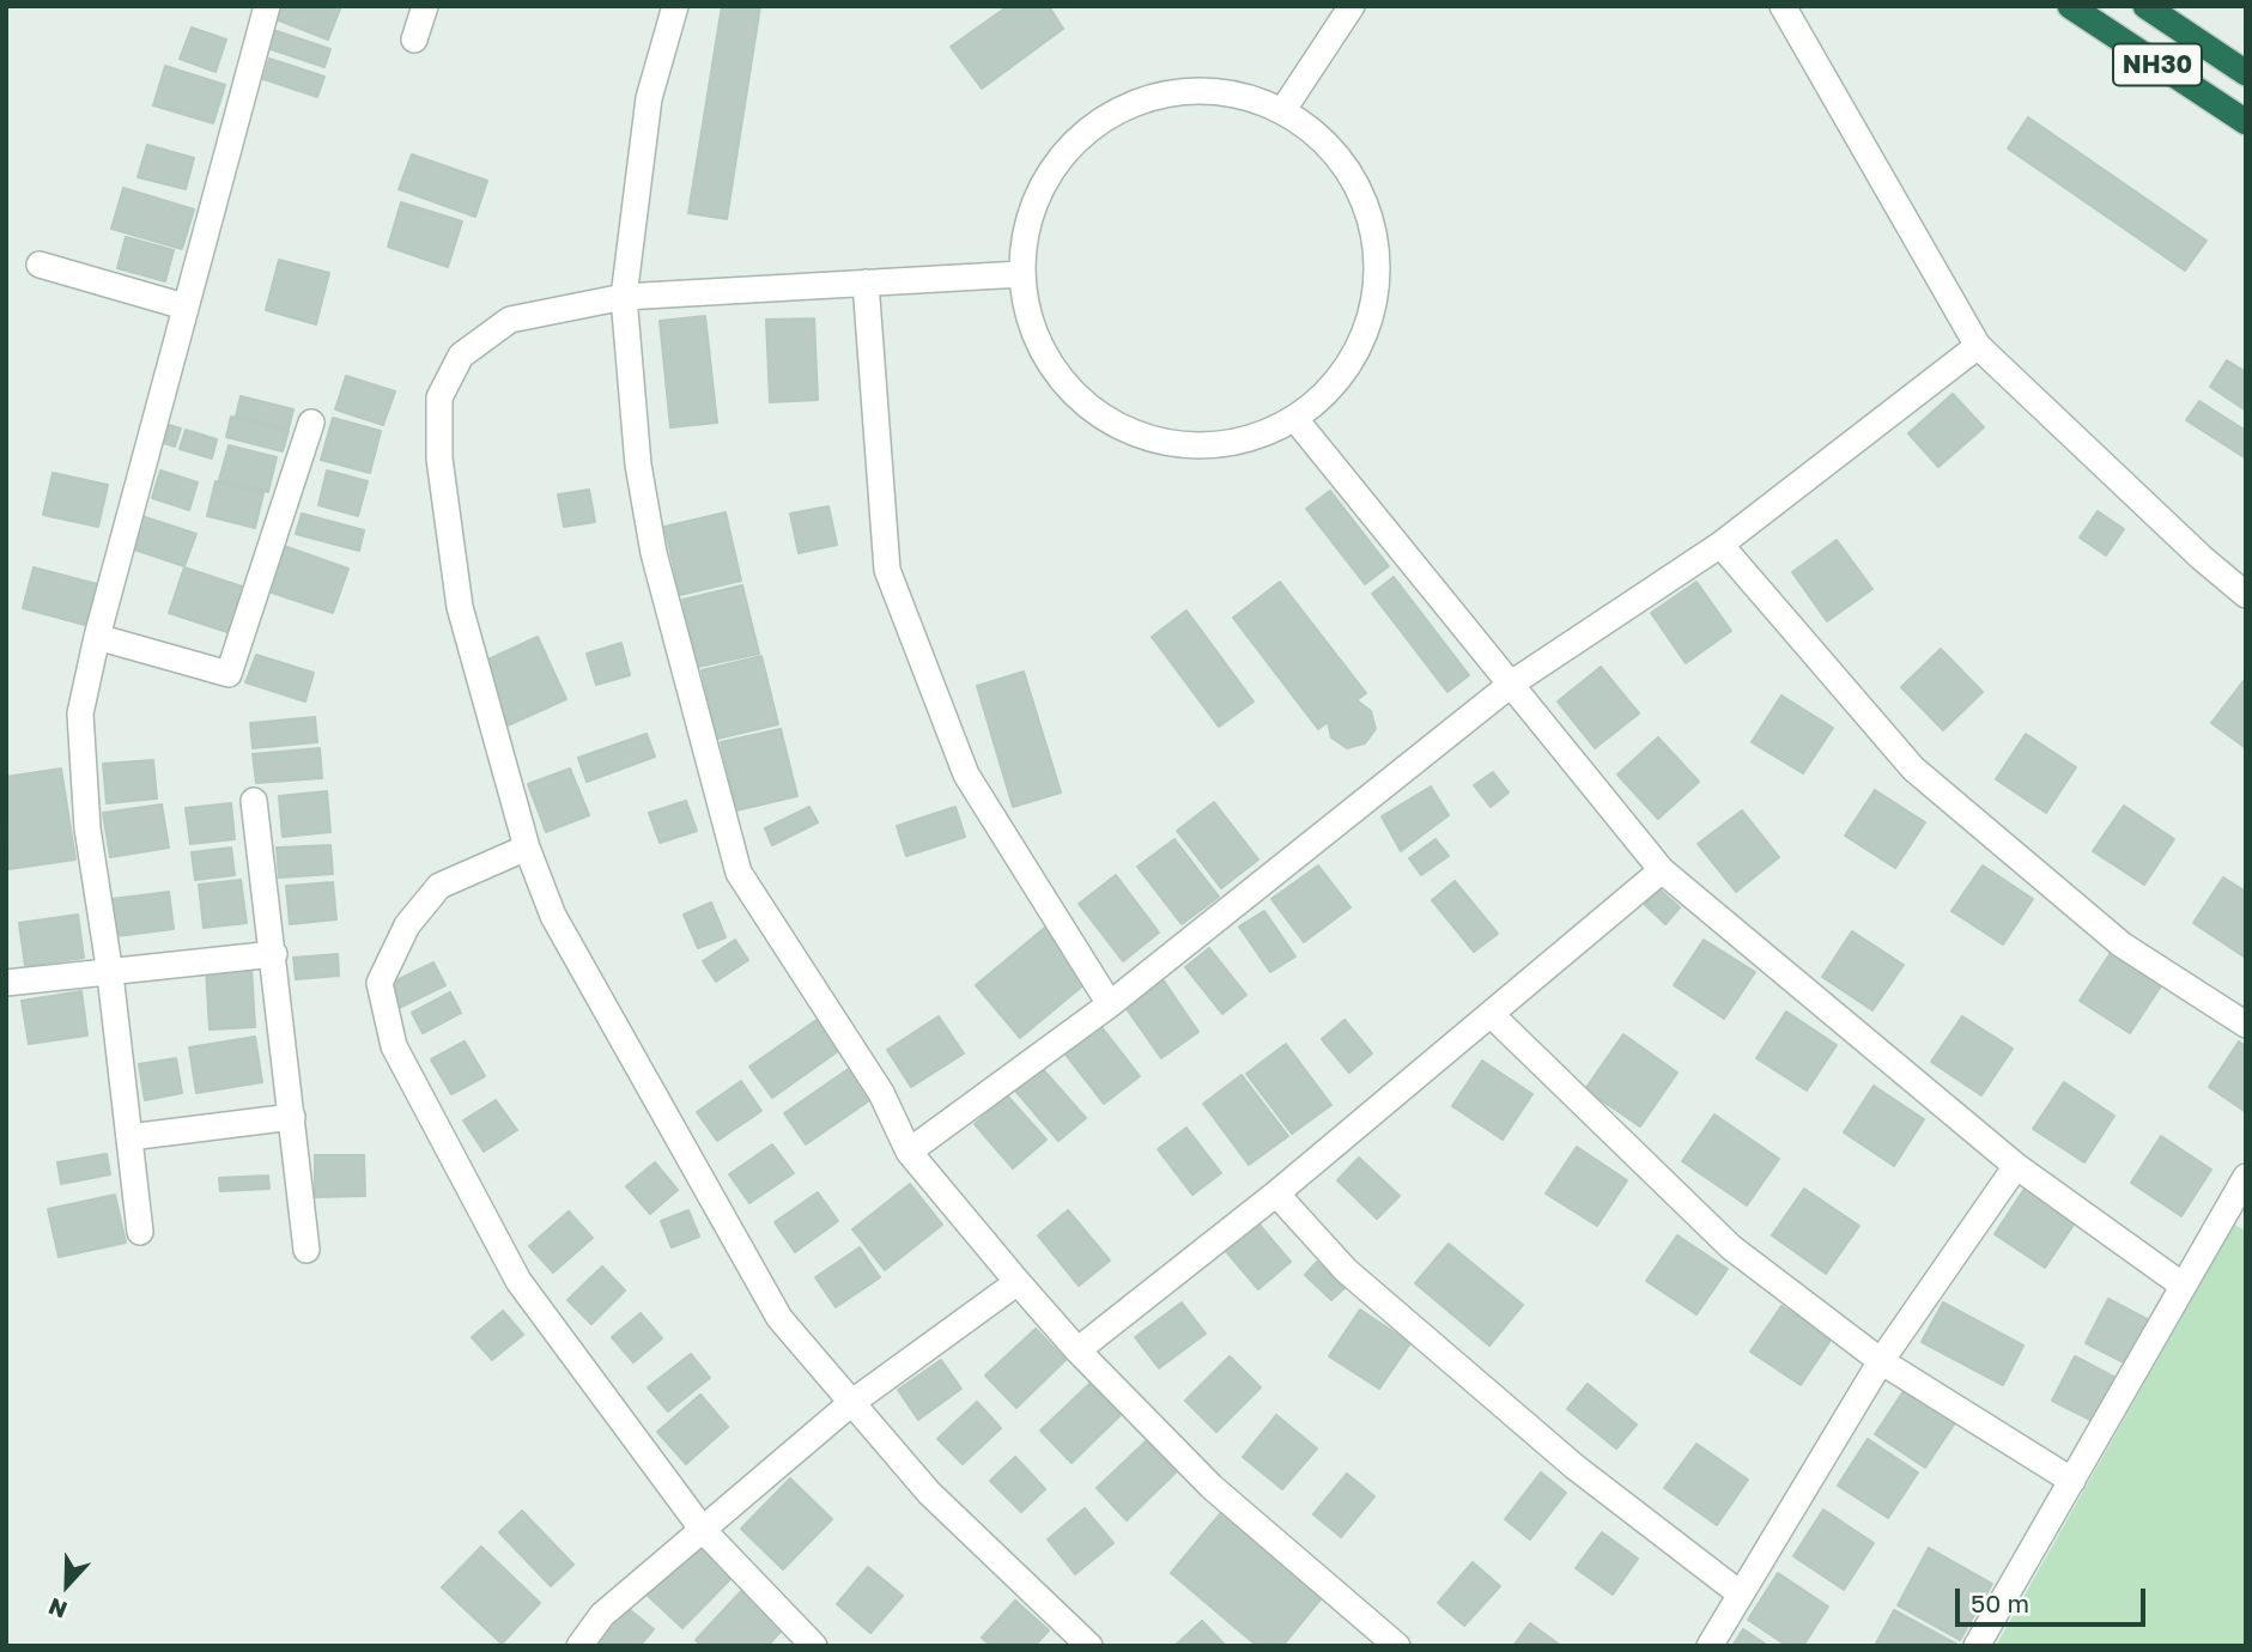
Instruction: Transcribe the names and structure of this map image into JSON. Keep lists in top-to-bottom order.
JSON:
{
  "streets": {
    "highway": ["NH30"]
  },
  "scale_bar": "50 m",
  "north": "bottom"
}
